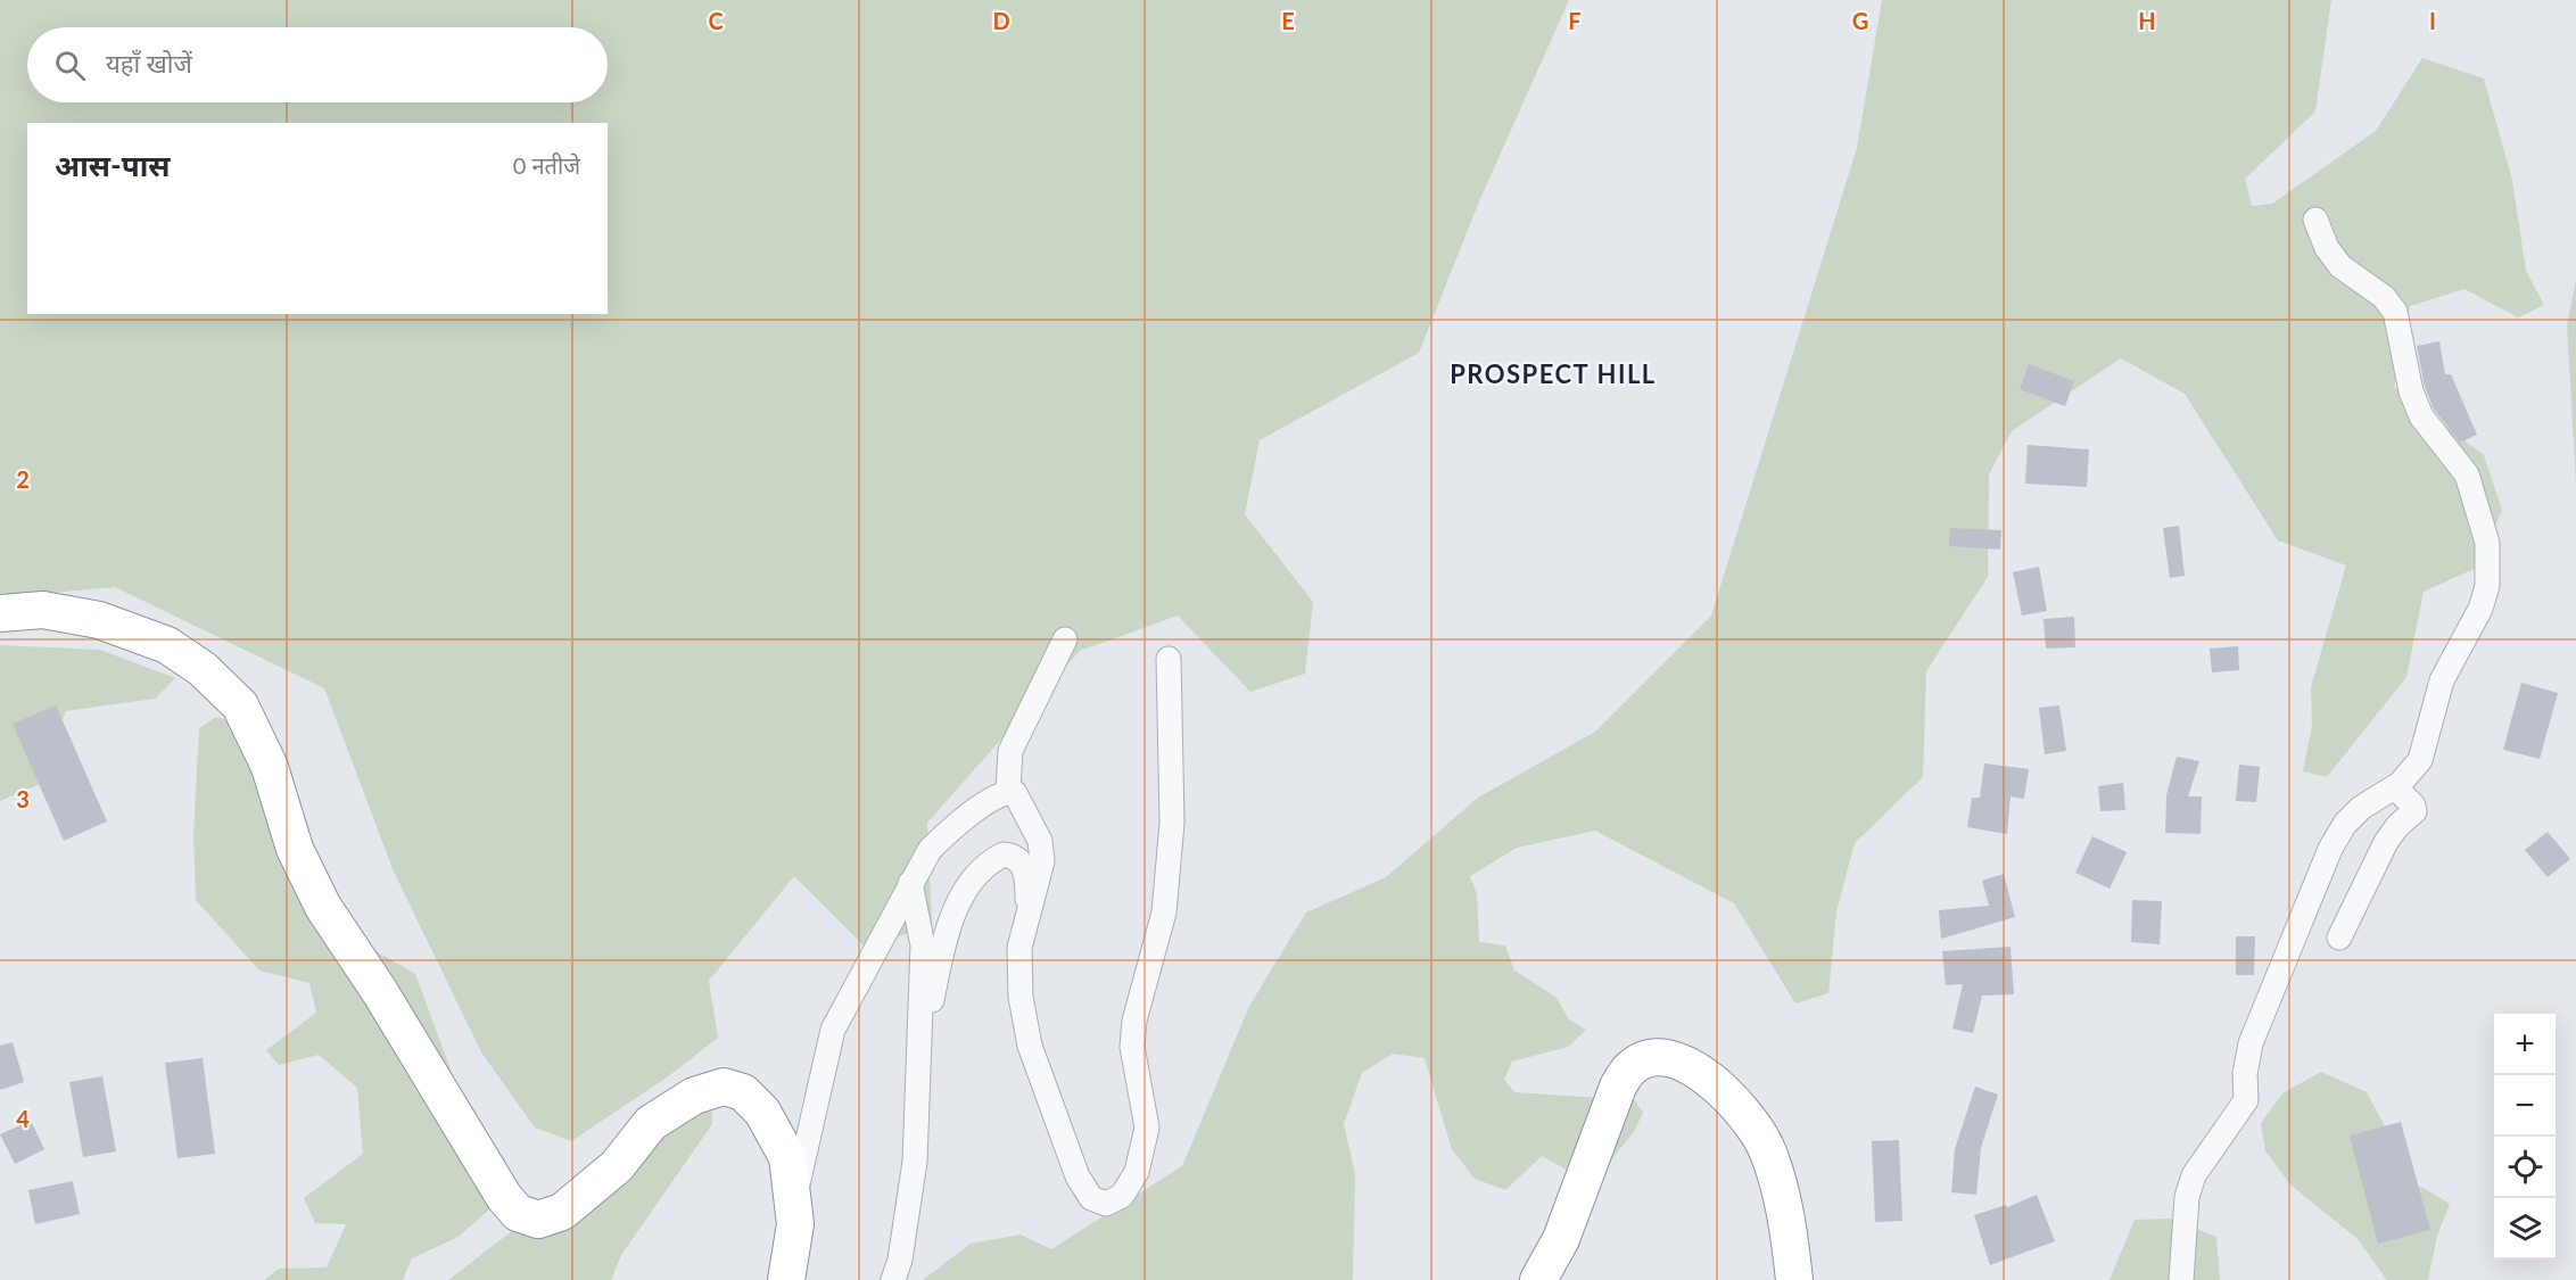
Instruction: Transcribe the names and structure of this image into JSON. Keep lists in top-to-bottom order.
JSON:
{
  "districts": ["PROSPECT HILL"],
  "page": {
    "search": "यहाँ खोजें",
    "heading": ["आस-पास", "0 नतीजे"],
    "map_buttons": ["+", "−"]
  },
  "grid": {
    "columns": [
      "C",
      "D",
      "E",
      "F",
      "G",
      "H",
      "I"
    ],
    "rows": ["2", "3", "4"]
  }
}
